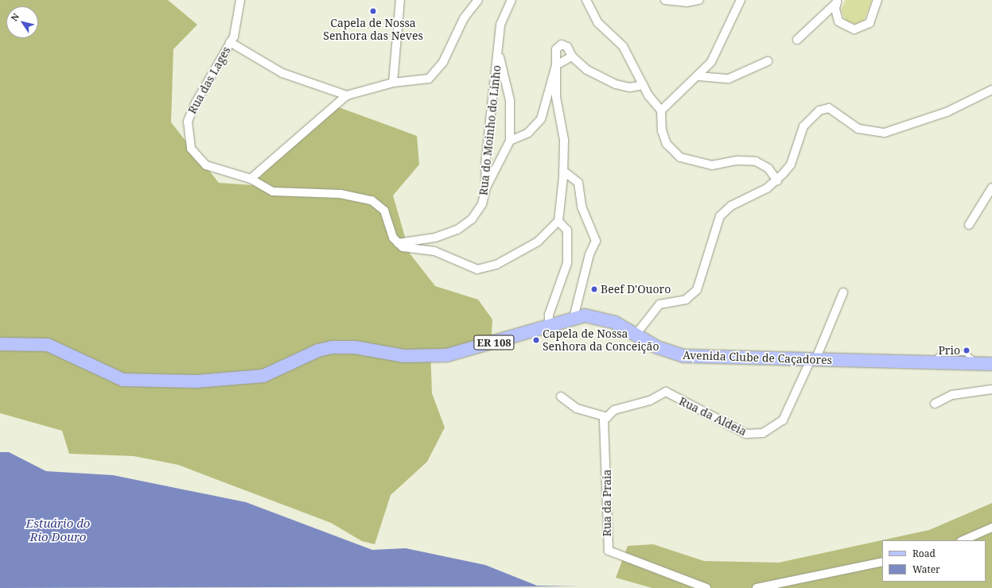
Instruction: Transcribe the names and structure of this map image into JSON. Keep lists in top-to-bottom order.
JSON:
{
  "streets": {
    "main road": ["ER 108", "Avenida Clube de Caçadores"],
    "street": [
      "Rua das Lages",
      "Rua do Moinho do Linho",
      "Rua da Aldeia",
      "Rua da Praia"
    ]
  },
  "crossings": [
    ["Rua das Lages", "Rua do Moinho do Linho"],
    ["Avenida Clube de Caçadores", "Rua da Aldeia"],
    ["Rua da Aldeia", "Rua da Praia"]
  ],
  "water": ["Estuário do Rio Douro"],
  "places": [
    "Capela de Nossa Senhora das Neves",
    "Beef D'Ouoro",
    "Capela de Nossa Senhora da Conceição",
    "Prio"
  ],
  "legend": ["Road", "Water"],
  "north": "top left"
}
